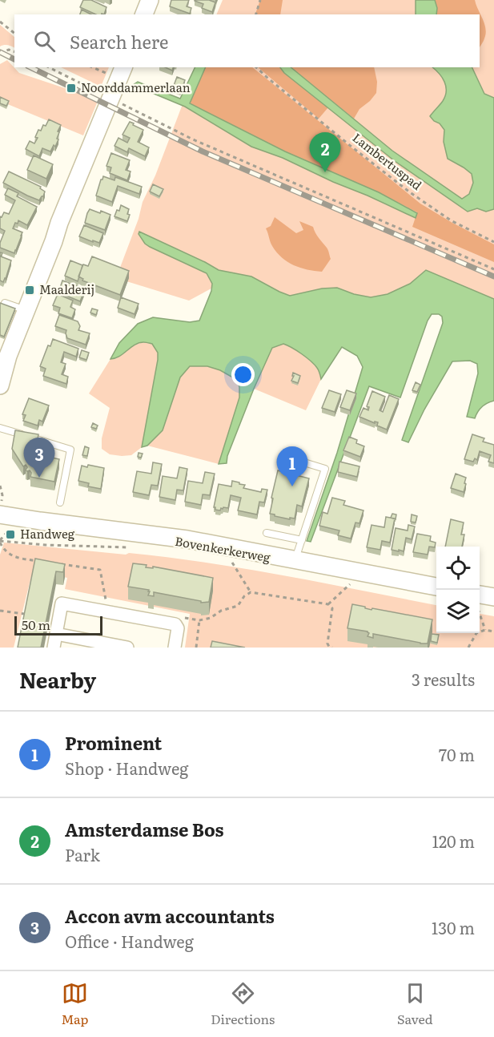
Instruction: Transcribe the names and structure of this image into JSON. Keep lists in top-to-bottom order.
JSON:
{
  "streets": {
    "path": ["Lambertuspad", "Bovenkerkerweg"]
  },
  "places": {
    "transit": ["Noorddammerlaan", "Maalderij", "Handweg"]
  },
  "scale_bar": "50 m",
  "page": {
    "search": "Search here",
    "pins": ["2", "3", "1"],
    "scale": "50 m",
    "heading": ["Nearby", "3 results"],
    "list": [
      {
        "mark": "1",
        "name": "Prominent",
        "note": "Shop · Handweg",
        "value": "70 m"
      },
      {
        "mark": "2",
        "name": "Amsterdamse Bos",
        "note": "Park",
        "value": "120 m"
      },
      {
        "mark": "3",
        "name": "Accon avm accountants",
        "note": "Office · Handweg",
        "value": "130 m"
      }
    ],
    "nav": ["Map", "Directions", "Saved"]
  }
}
